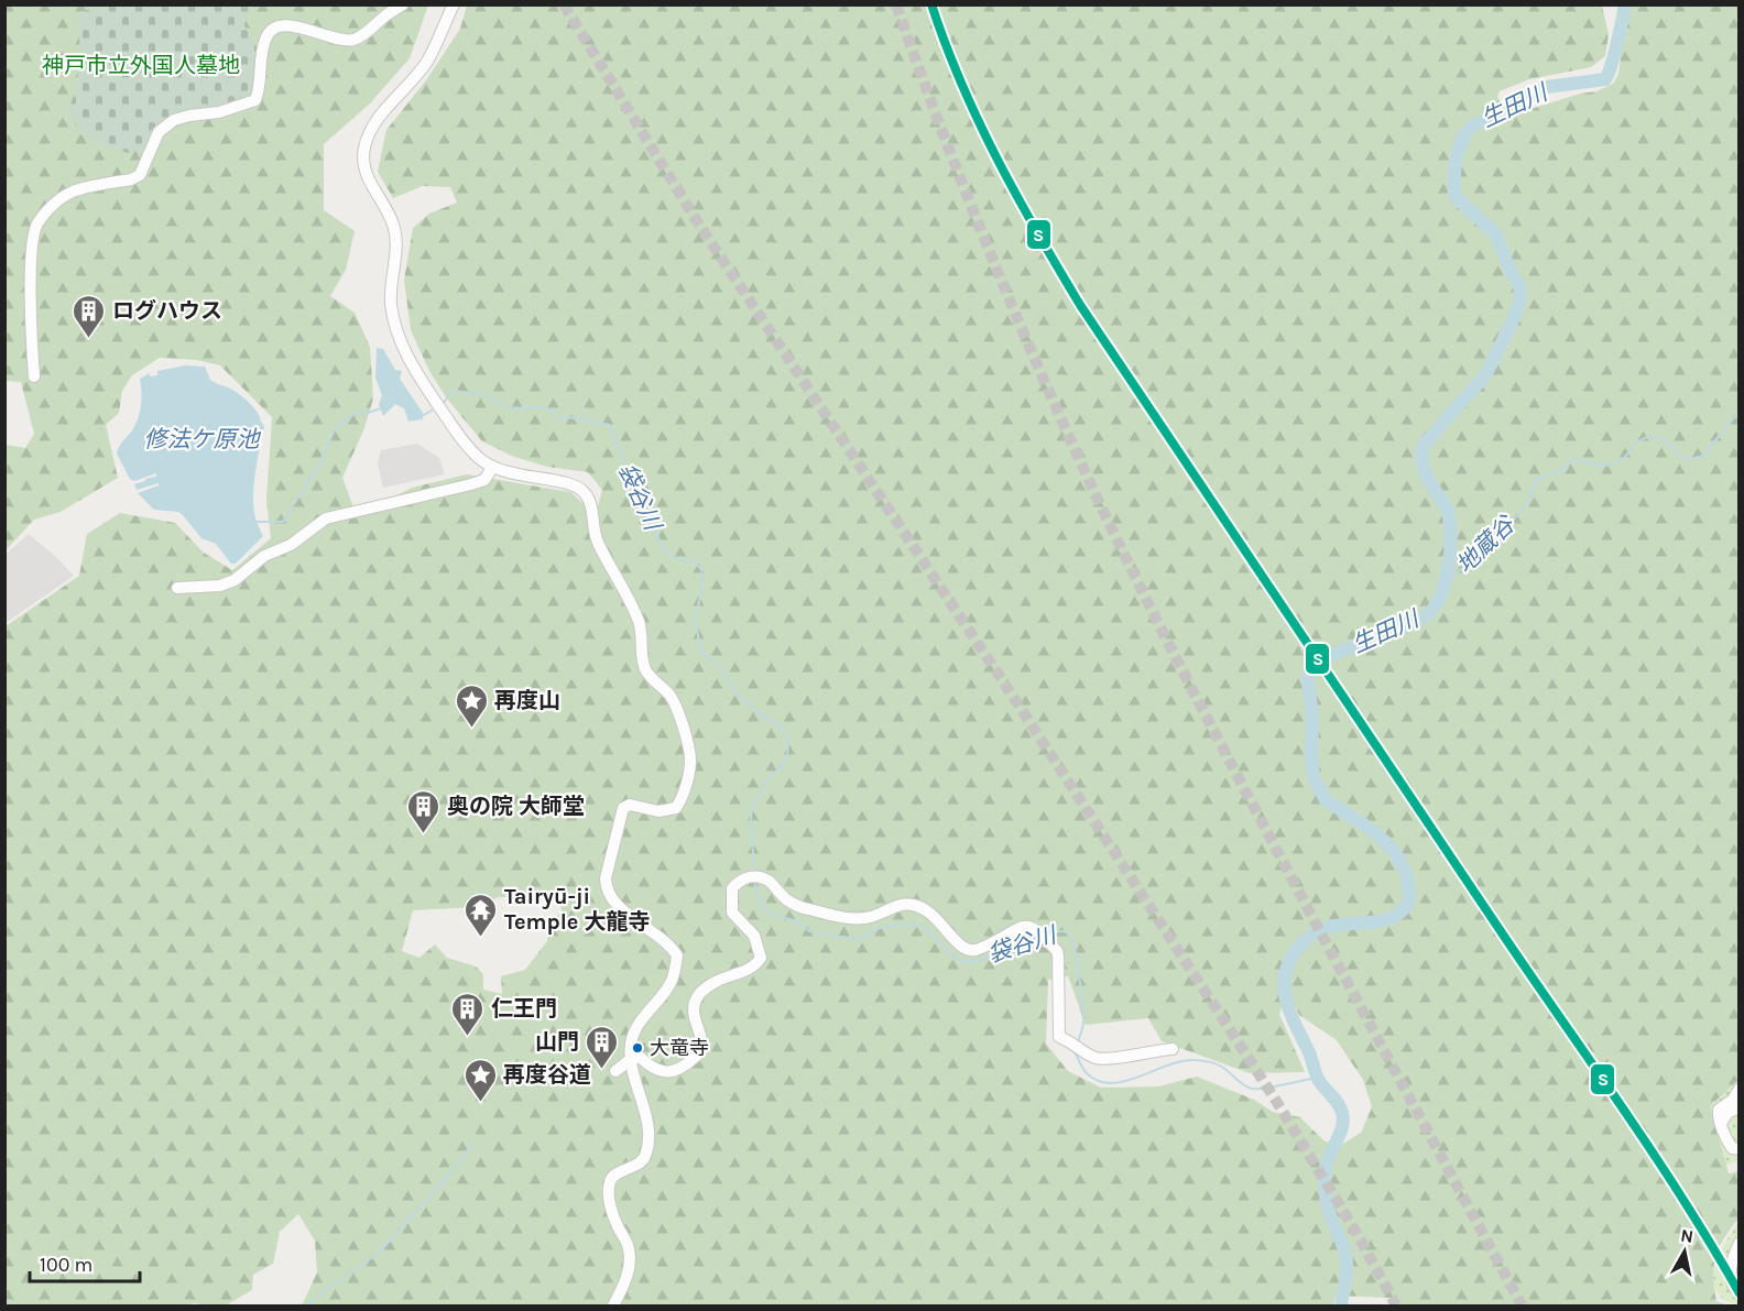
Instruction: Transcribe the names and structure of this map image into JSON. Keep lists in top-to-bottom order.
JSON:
{
  "water": [
    "生田川",
    "修法ケ原池",
    "袋谷川",
    "地蔵谷"
  ],
  "parks": ["神戸市立外国人墓地"],
  "places": {
    "building": [
      "ログハウス",
      "奥の院 大師堂",
      "仁王門",
      "山門"
    ],
    "place": ["再度山", "再度谷道"],
    "temple": ["Tairyū-ji Temple 大龍寺"],
    "other": ["大竜寺"]
  },
  "lines": ["transit line S"],
  "scale_bar": "100 m",
  "north": "top"
}
